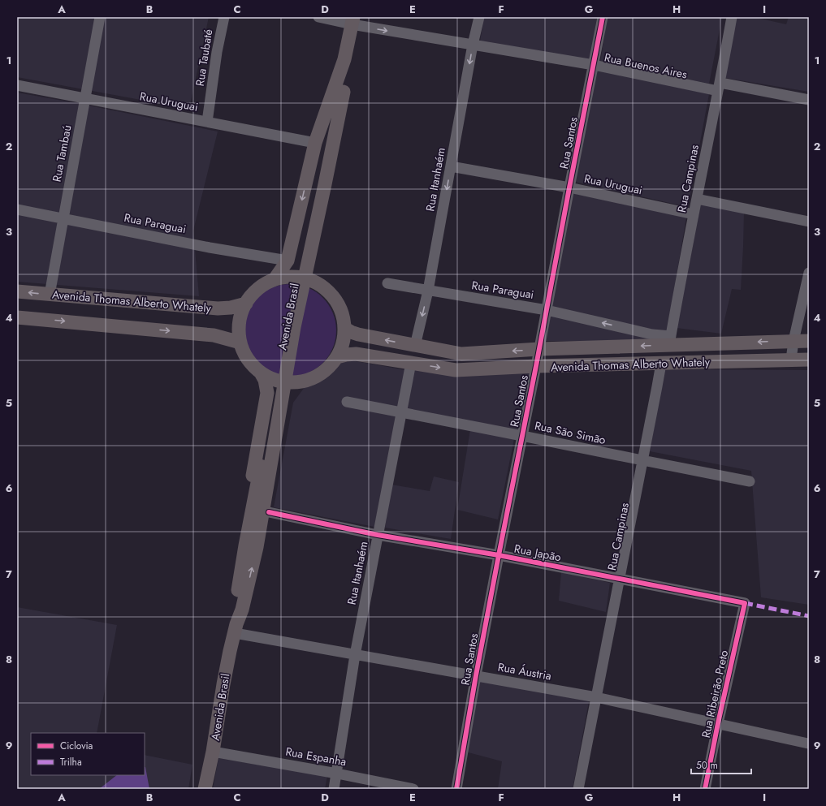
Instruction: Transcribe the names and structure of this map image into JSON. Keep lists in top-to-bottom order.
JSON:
{
  "streets": {
    "main road": ["Avenida Thomas Alberto Whately", "Avenida Brasil"],
    "street": [
      "Rua Taubaté",
      "Rua Buenos Aires",
      "Rua Uruguai",
      "Rua Santos",
      "Rua Tambaú",
      "Rua Campinas",
      "Rua Itanhaém",
      "Rua Paraguai",
      "Rua São Simão",
      "Rua Japão",
      "Rua Áustria",
      "Rua Ribeirão Preto",
      "Rua Espanha"
    ]
  },
  "crossings": [
    ["Rua Taubaté", "Rua Uruguai"],
    ["Rua Buenos Aires", "Rua Santos"],
    ["Rua Buenos Aires", "Rua Campinas"],
    ["Rua Buenos Aires", "Rua Itanhaém"],
    ["Rua Buenos Aires", "Avenida Brasil"],
    ["Rua Uruguai", "Rua Santos"],
    ["Rua Uruguai", "Rua Tambaú"],
    ["Rua Uruguai", "Rua Campinas"],
    ["Rua Uruguai", "Rua Itanhaém"],
    ["Rua Uruguai", "Avenida Brasil"],
    ["Rua Santos", "Rua Paraguai"],
    ["Rua Santos", "Avenida Thomas Alberto Whately"],
    ["Rua Santos", "Rua São Simão"],
    ["Rua Santos", "Rua Japão"],
    ["Rua Santos", "Rua Áustria"],
    ["Rua Tambaú", "Rua Paraguai"],
    ["Rua Tambaú", "Avenida Thomas Alberto Whately"],
    ["Rua Campinas", "Rua Paraguai"],
    ["Rua Campinas", "Avenida Thomas Alberto Whately"],
    ["Rua Campinas", "Rua São Simão"],
    ["Rua Campinas", "Rua Japão"],
    ["Rua Campinas", "Rua Áustria"],
    ["Rua Itanhaém", "Rua Paraguai"],
    ["Rua Itanhaém", "Avenida Thomas Alberto Whately"],
    ["Rua Itanhaém", "Rua São Simão"],
    ["Rua Itanhaém", "Rua Japão"],
    ["Rua Itanhaém", "Rua Áustria"],
    ["Rua Itanhaém", "Rua Espanha"],
    ["Rua Paraguai", "Avenida Thomas Alberto Whately"],
    ["Rua Paraguai", "Avenida Brasil"],
    ["Avenida Thomas Alberto Whately", "Avenida Brasil"],
    ["Avenida Brasil", "Rua Japão"],
    ["Avenida Brasil", "Rua Áustria"],
    ["Avenida Brasil", "Rua Espanha"],
    ["Rua Japão", "Rua Ribeirão Preto"],
    ["Rua Áustria", "Rua Ribeirão Preto"]
  ],
  "one_way": ["Rua Itanhaém"],
  "legend": ["Ciclovia", "Trilha"],
  "scale_bar": "50 m",
  "grid": {
    "columns": [
      "A",
      "B",
      "C",
      "D",
      "E",
      "F",
      "G",
      "H",
      "I"
    ],
    "rows": [
      "1",
      "2",
      "3",
      "4",
      "5",
      "6",
      "7",
      "8",
      "9"
    ]
  }
}
